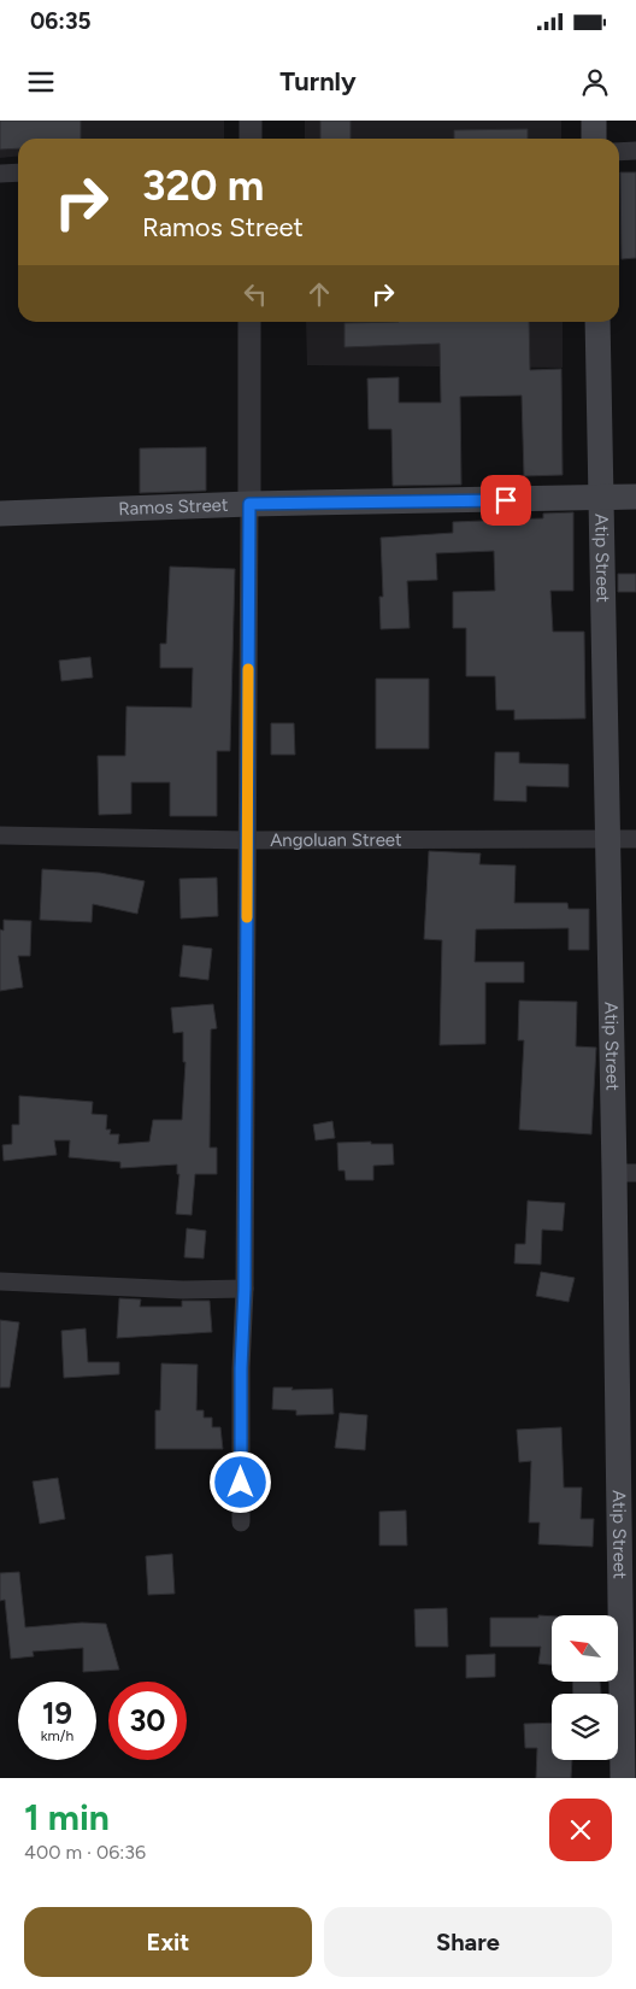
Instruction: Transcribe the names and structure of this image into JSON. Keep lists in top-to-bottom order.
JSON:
{
  "streets": {
    "main road": ["Ramos Street", "Atip Street"],
    "street": ["Angoluan Street"]
  },
  "crossings": [
    ["Ramos Street", "Atip Street"],
    ["Atip Street", "Angoluan Street"]
  ],
  "north": "top left",
  "page": {
    "status": "06:35",
    "header": "Turnly",
    "turn": ["320 m", "Ramos Street"],
    "speed": "19 km/h",
    "limit": "30",
    "heading": ["1 min", "400 m · 06:36"],
    "buttons": ["Exit", "Share"]
  }
}
